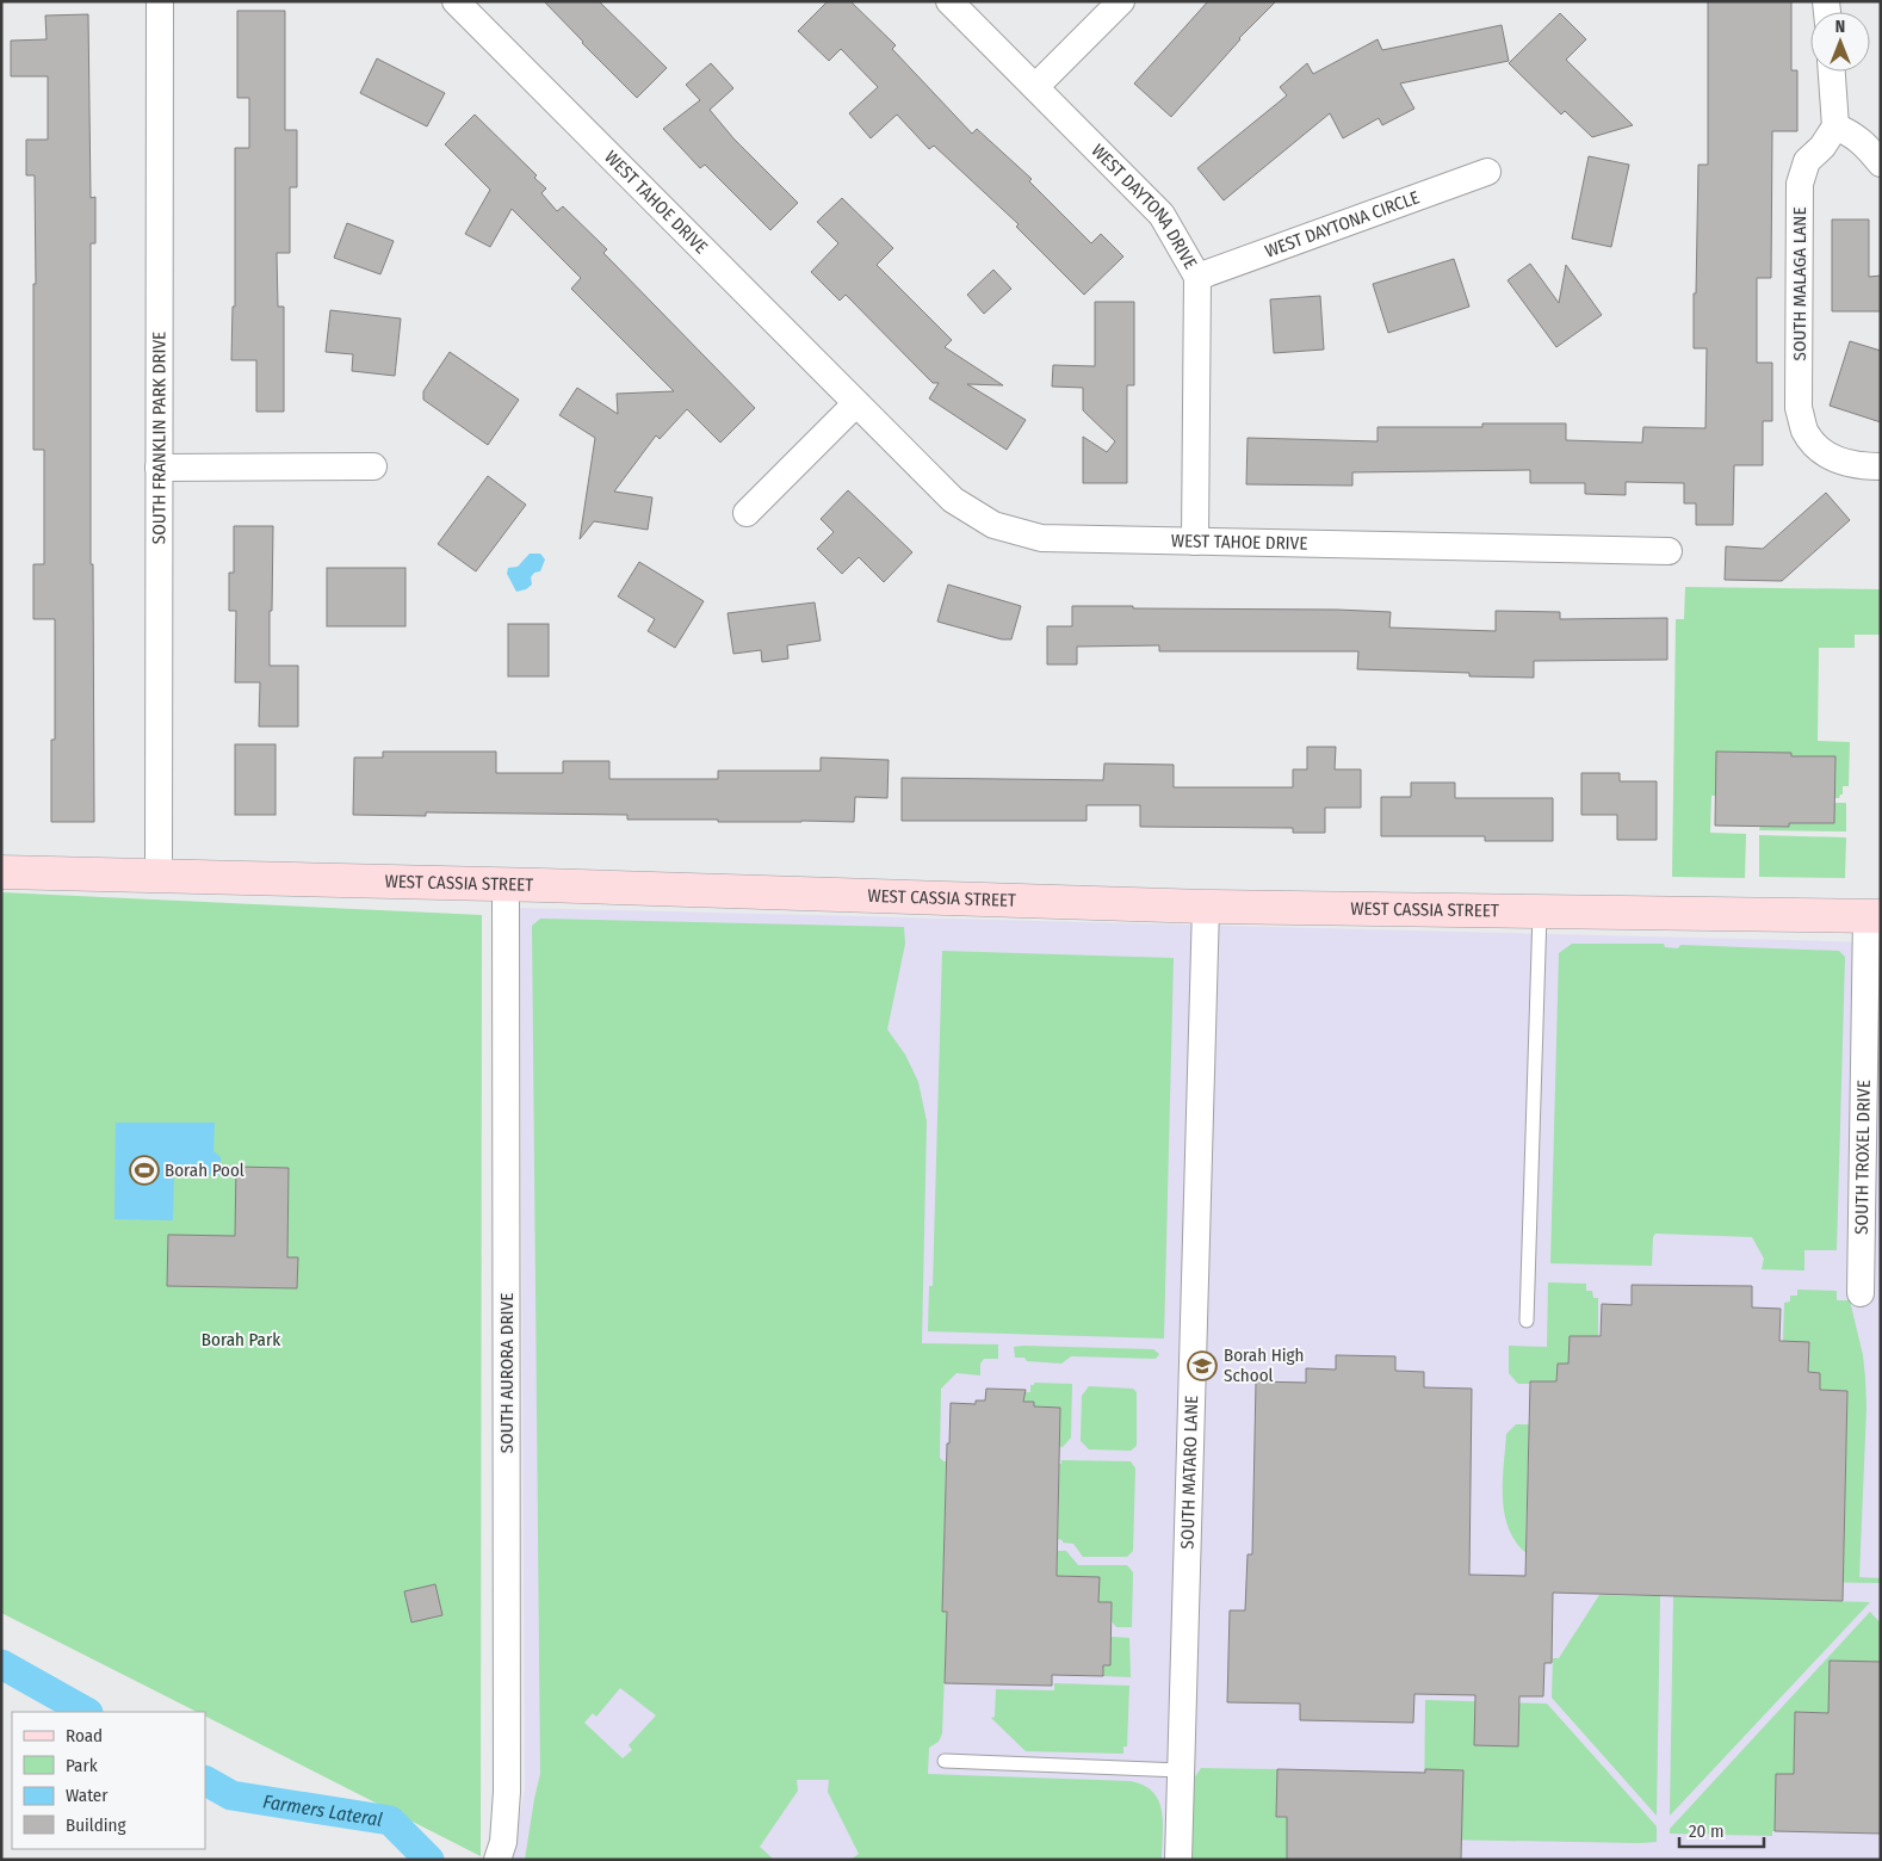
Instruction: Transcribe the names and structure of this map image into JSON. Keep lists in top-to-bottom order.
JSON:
{
  "streets": {
    "street": [
      "WEST TAHOE DRIVE",
      "WEST DAYTONA DRIVE",
      "WEST DAYTONA CIRCLE",
      "SOUTH MALAGA LANE",
      "SOUTH FRANKLIN PARK DRIVE",
      "WEST CASSIA STREET",
      "SOUTH TROXEL DRIVE",
      "SOUTH AURORA DRIVE",
      "SOUTH MATARO LANE"
    ]
  },
  "crossings": [
    ["WEST TAHOE DRIVE", "WEST DAYTONA DRIVE"],
    ["WEST DAYTONA DRIVE", "WEST DAYTONA CIRCLE"],
    ["SOUTH FRANKLIN PARK DRIVE", "WEST CASSIA STREET"],
    ["WEST CASSIA STREET", "SOUTH TROXEL DRIVE"],
    ["WEST CASSIA STREET", "SOUTH AURORA DRIVE"],
    ["WEST CASSIA STREET", "SOUTH MATARO LANE"]
  ],
  "water": ["Farmers Lateral"],
  "parks": ["Borah Park"],
  "places": {
    "sports": ["Borah Pool"],
    "school or university": ["Borah High School"]
  },
  "legend": [
    "Road",
    "Park",
    "Water",
    "Building"
  ],
  "scale_bar": "20 m",
  "north": "top"
}
